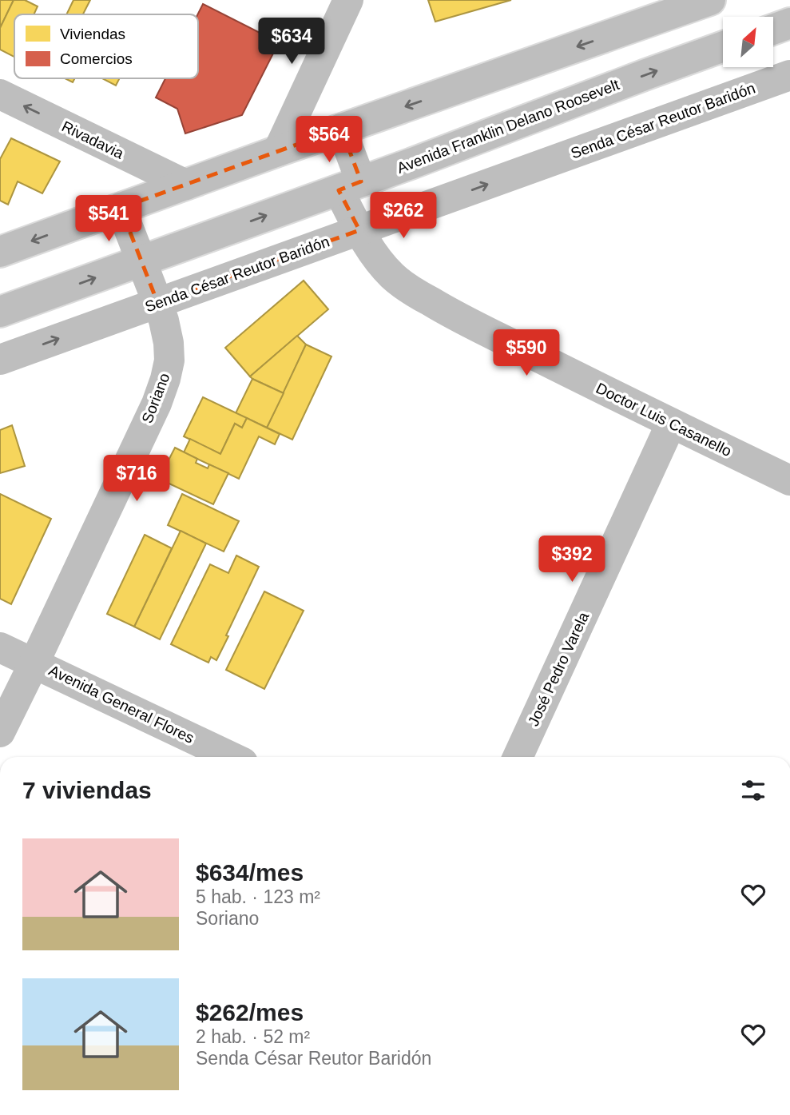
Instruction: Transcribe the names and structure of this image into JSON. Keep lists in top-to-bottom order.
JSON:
{
  "streets": {
    "street": [
      "Senda César Reutor Baridón",
      "Avenida Franklin Delano Roosevelt",
      "Rivadavia",
      "Soriano",
      "Doctor Luis Casanello",
      "José Pedro Varela",
      "Avenida General Flores"
    ]
  },
  "crossings": [
    ["Senda César Reutor Baridón", "Soriano"],
    ["Senda César Reutor Baridón", "Doctor Luis Casanello"],
    ["Avenida Franklin Delano Roosevelt", "Soriano"],
    ["Avenida Franklin Delano Roosevelt", "Doctor Luis Casanello"],
    ["Soriano", "Avenida General Flores"],
    ["Doctor Luis Casanello", "José Pedro Varela"]
  ],
  "one_way": ["Rivadavia"],
  "legend": ["Viviendas", "Comercios"],
  "north": "top right",
  "page": {
    "price": [
      "$634",
      "$564",
      "$262",
      "$541",
      "$590",
      "$716",
      "$392"
    ],
    "heading": "7 viviendas",
    "list": [
      {
        "name": "$634/mes",
        "note": "5 hab. · 123 m² · Soriano"
      },
      {
        "name": "$262/mes",
        "note": "2 hab. · 52 m² · Senda César Reutor Baridón"
      }
    ]
  }
}
